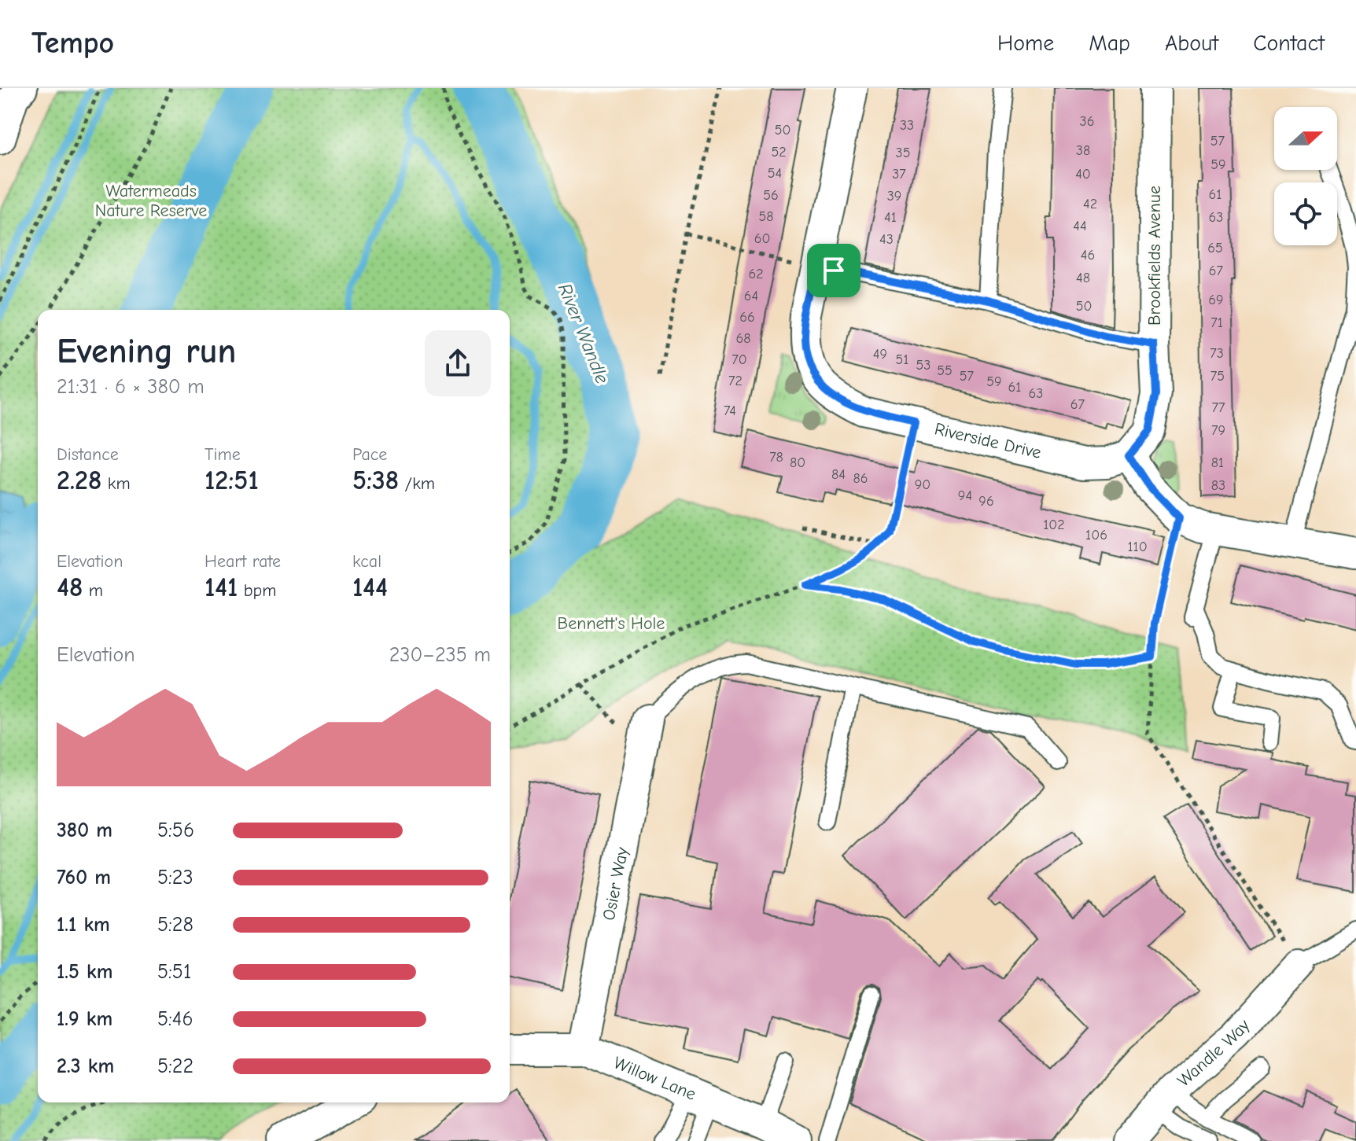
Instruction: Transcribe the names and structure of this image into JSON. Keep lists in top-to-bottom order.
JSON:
{
  "streets": {
    "street": [
      "Brookfields Avenue",
      "Riverside Drive",
      "Osier Way",
      "Wandle Way",
      "Willow Lane"
    ]
  },
  "crossings": [
    ["Brookfields Avenue", "Riverside Drive"],
    ["Osier Way", "Willow Lane"]
  ],
  "water": ["River Wandle"],
  "parks": ["Watermeads Nature Reserve", "Bennett's Hole"],
  "house_numbers": [
    "36",
    "33",
    "50",
    "57",
    "38",
    "52",
    "35",
    "59",
    "54",
    "37",
    "40",
    "61",
    "56",
    "39",
    "42",
    "58",
    "41",
    "63",
    "44",
    "60",
    "43",
    "65",
    "46",
    "67",
    "62",
    "48",
    "64",
    "69",
    "50",
    "66",
    "71",
    "68",
    "73",
    "49",
    "70",
    "51",
    "53",
    "55",
    "57",
    "75",
    "72",
    "59",
    "61",
    "63",
    "67",
    "77",
    "74",
    "79",
    "78",
    "80",
    "81",
    "84",
    "86",
    "90",
    "83",
    "94",
    "96",
    "102",
    "106",
    "110"
  ],
  "north": "right",
  "page": {
    "header": "Tempo",
    "nav": [
      "Home",
      "Map",
      "About",
      "Contact"
    ],
    "heading": ["Evening run", "21:31 · 6 × 380 m"],
    "stats": [
      ["Distance", "2.28 km"],
      ["Time", "12:51"],
      ["Pace", "5:38 /km"],
      ["Elevation", "48 m"],
      ["Heart rate", "141 bpm"],
      ["kcal", "144"]
    ],
    "chart": ["Elevation", "230–235 m"],
    "list": [
      {
        "name": "380 m",
        "note": "5:56"
      },
      {
        "name": "760 m",
        "note": "5:23"
      },
      {
        "name": "1.1 km",
        "note": "5:28"
      },
      {
        "name": "1.5 km",
        "note": "5:51"
      },
      {
        "name": "1.9 km",
        "note": "5:46"
      },
      {
        "name": "2.3 km",
        "note": "5:22"
      }
    ]
  }
}
